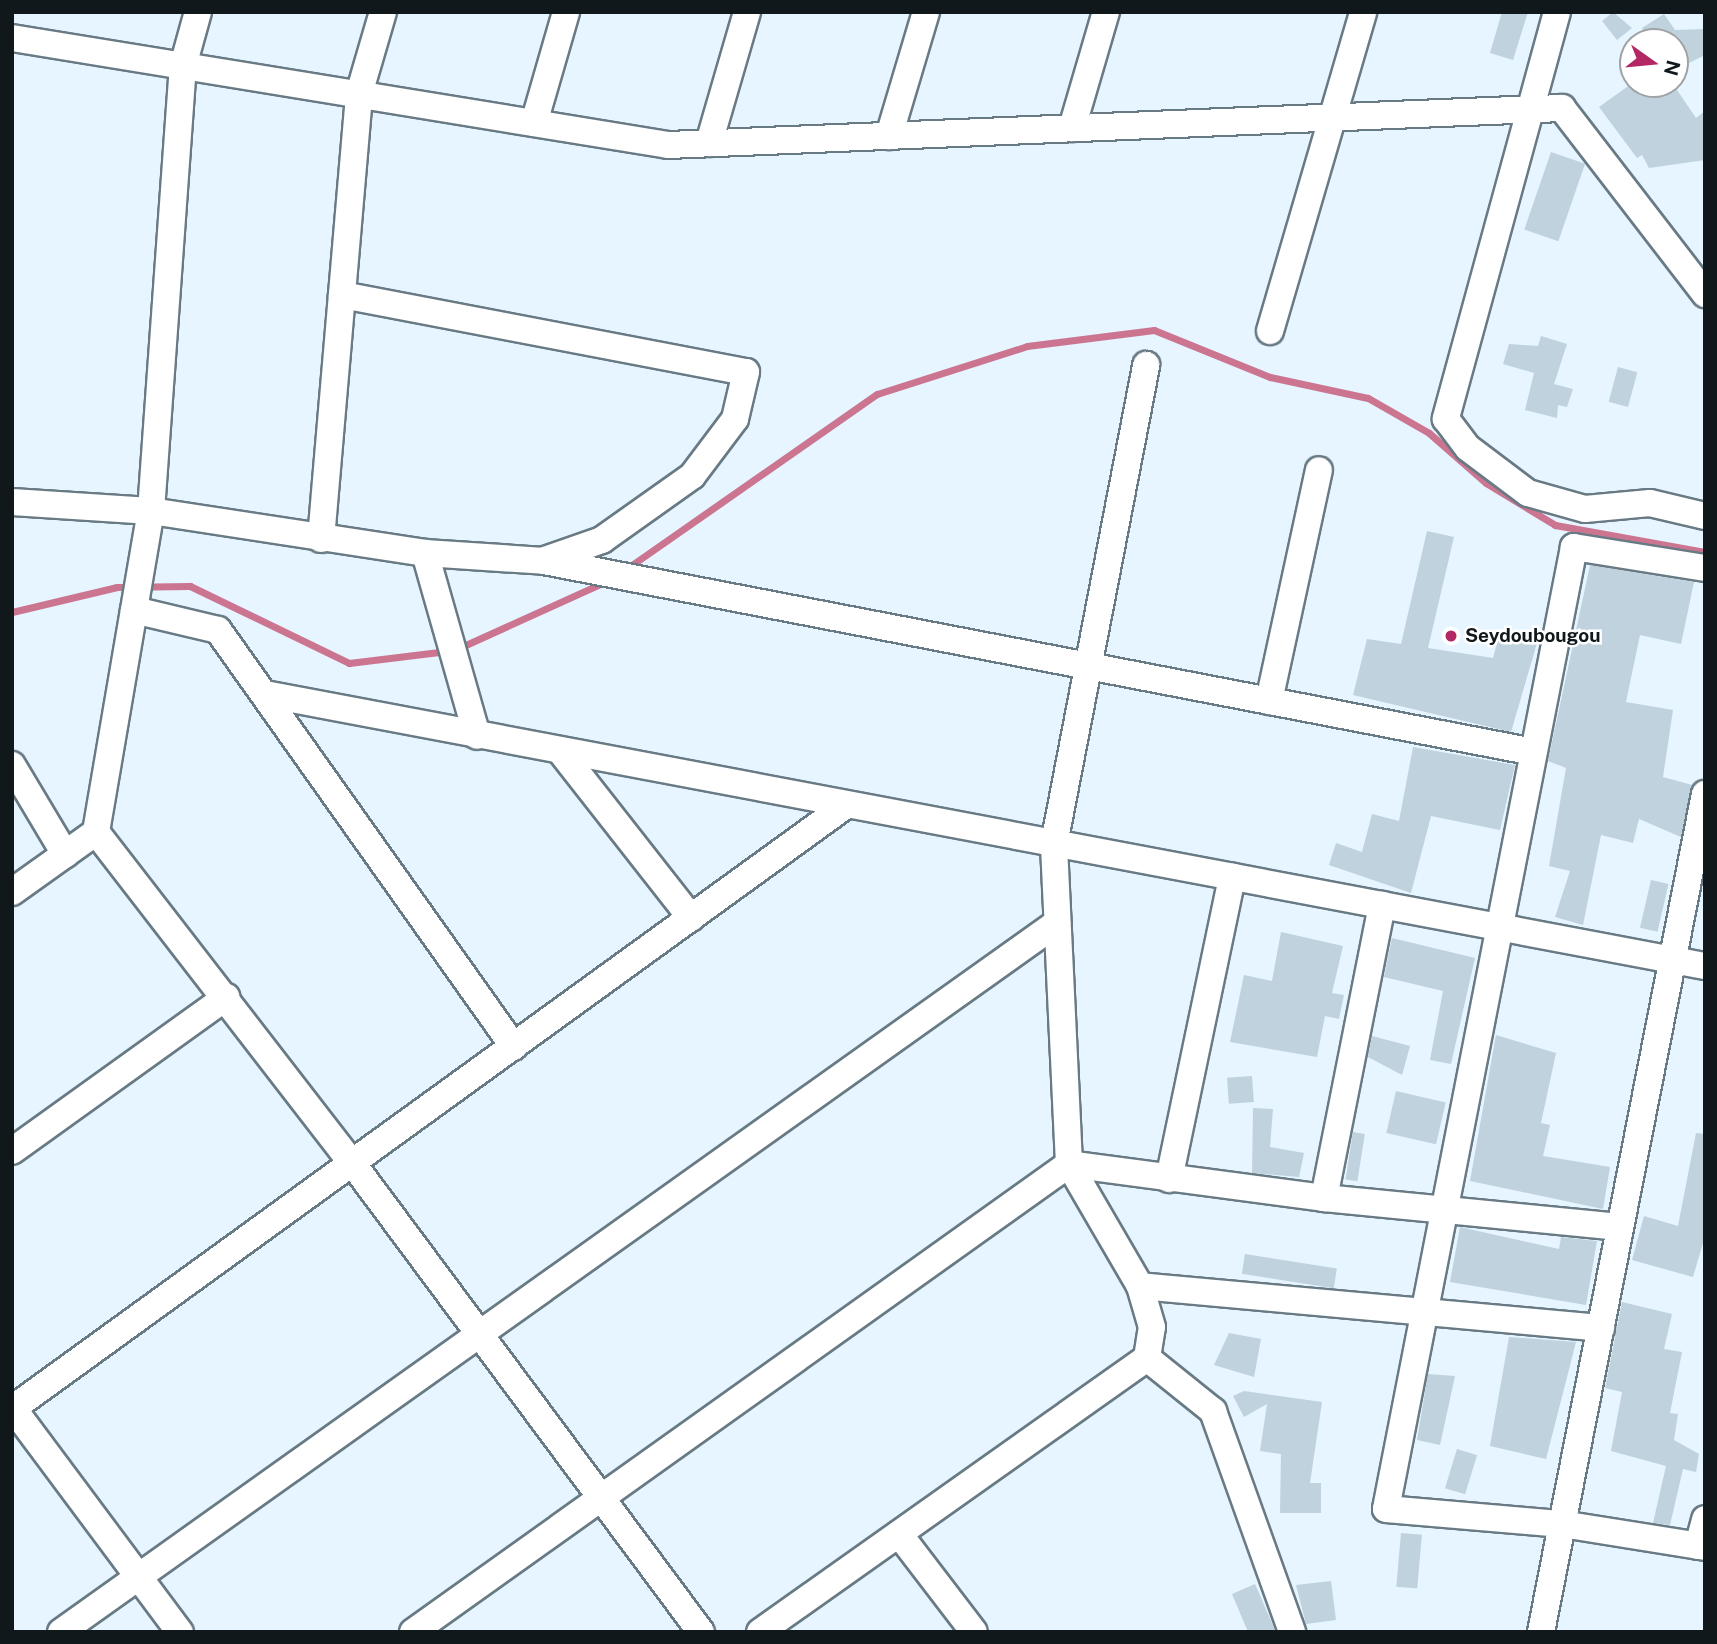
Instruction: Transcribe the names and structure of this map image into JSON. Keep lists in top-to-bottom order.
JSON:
{
  "places": ["Seydoubougou"],
  "north": "right"
}
